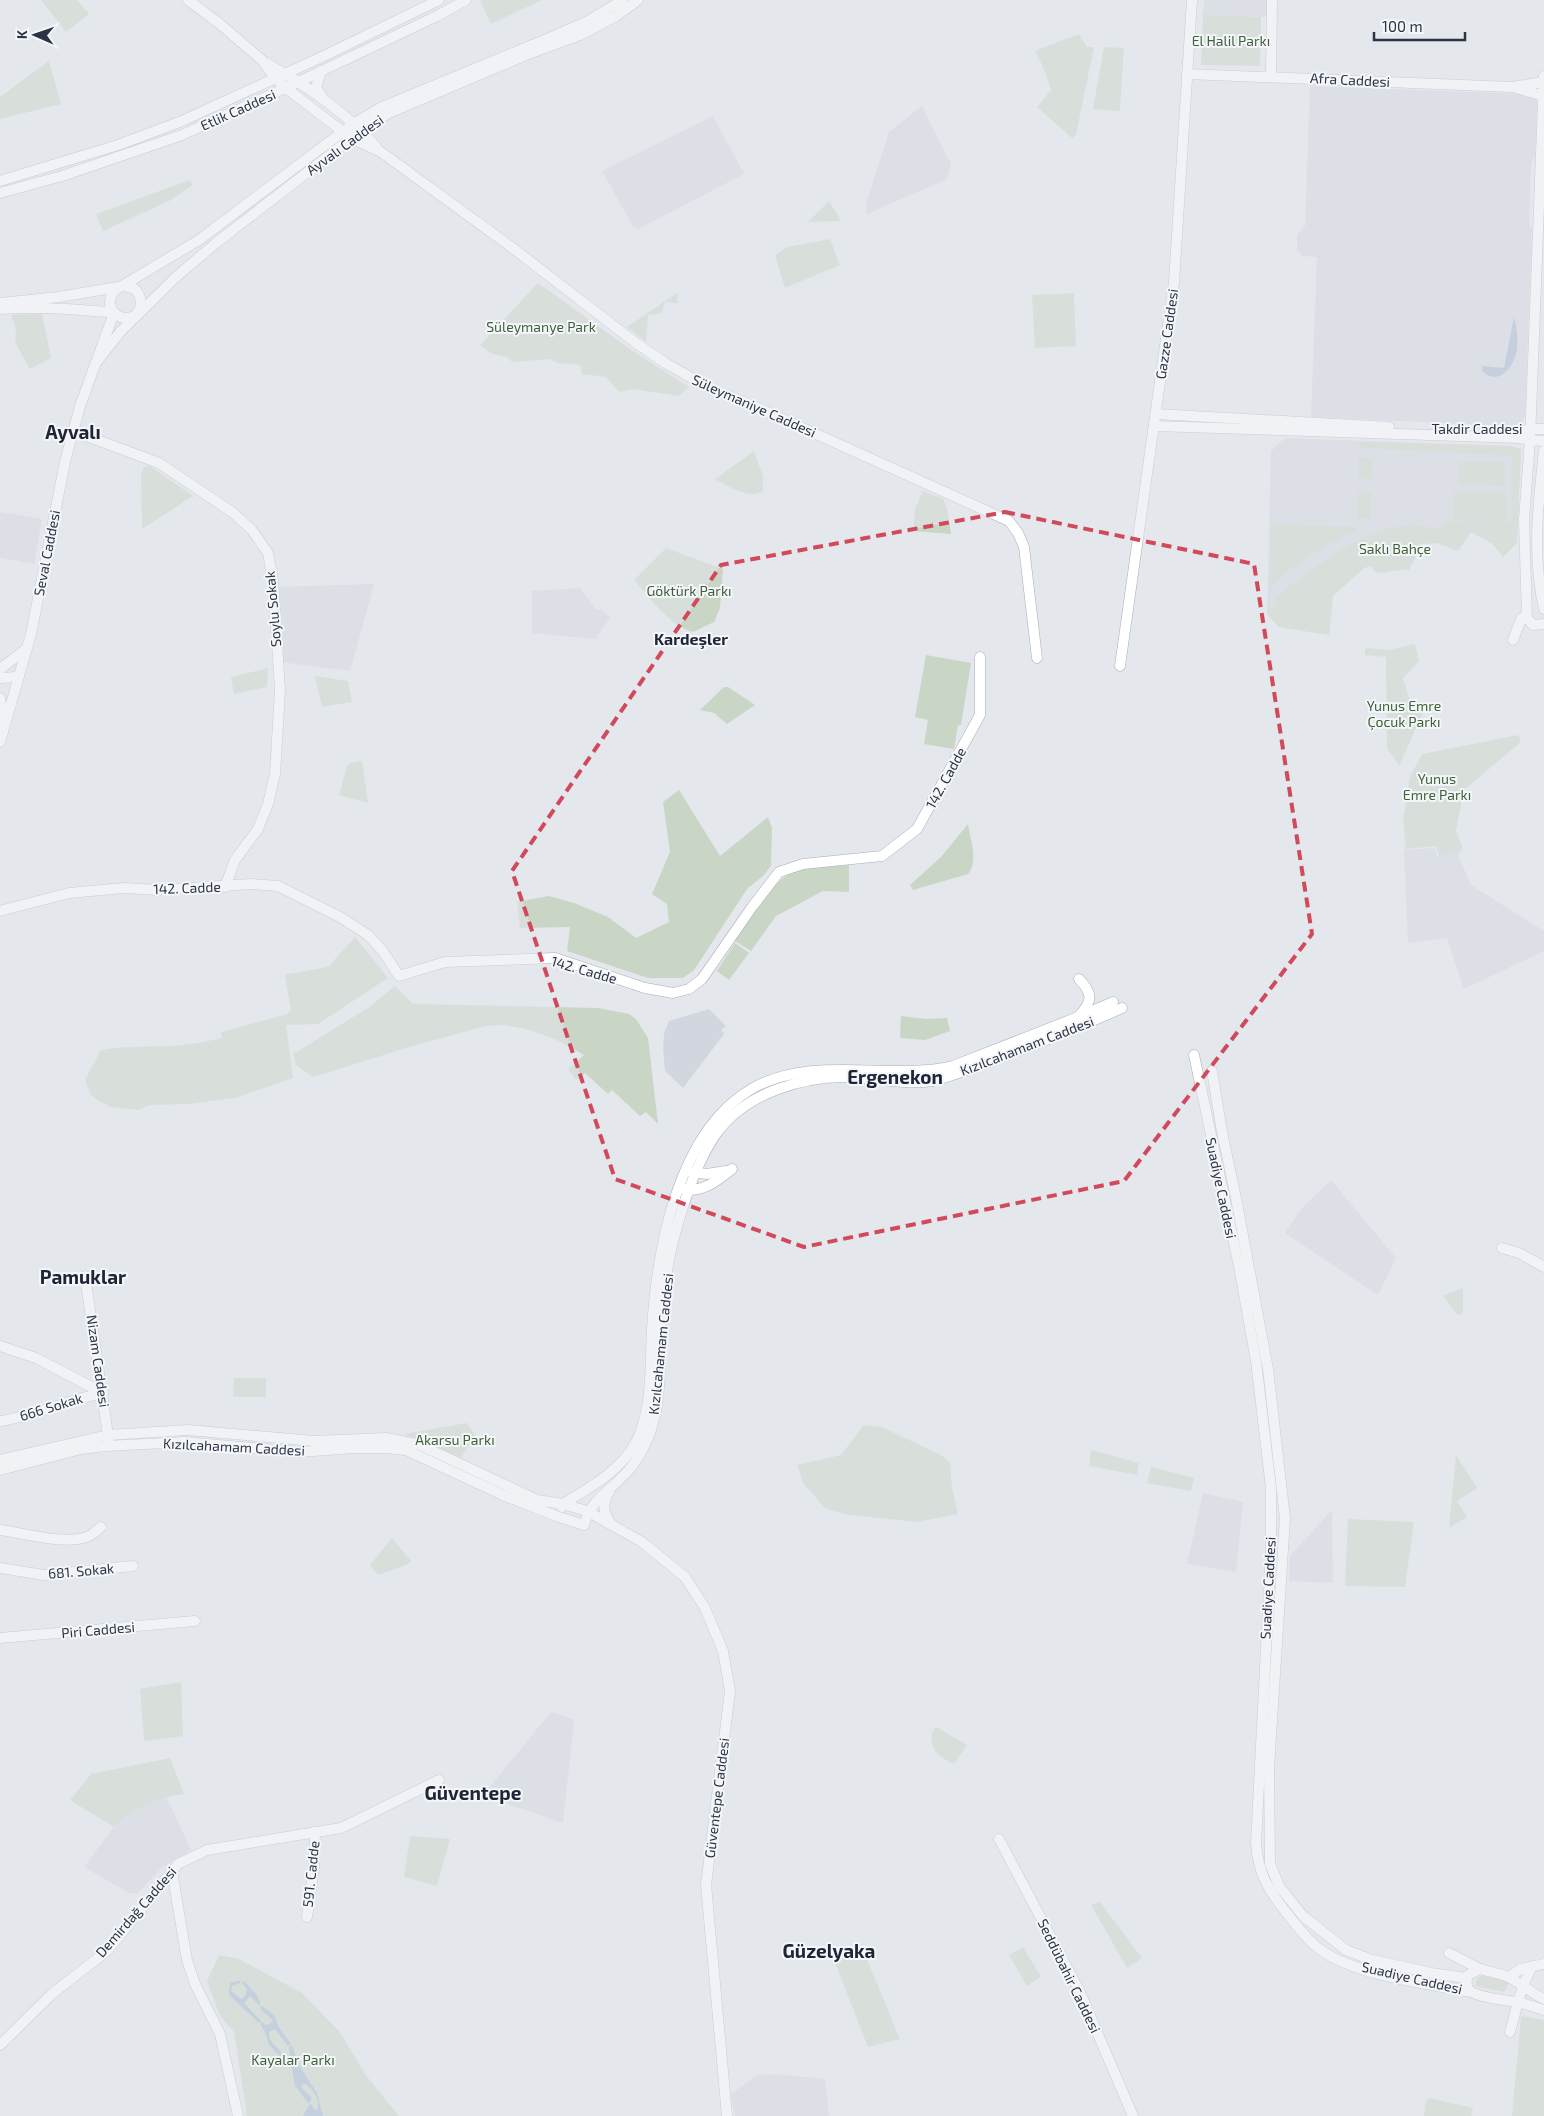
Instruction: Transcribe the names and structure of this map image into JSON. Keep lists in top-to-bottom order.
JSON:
{
  "streets": {
    "main road": [
      "Afra Caddesi",
      "Etlik Caddesi",
      "Ayvalı Caddesi",
      "Gazze Caddesi",
      "Süleymaniye Caddesi",
      "Takdir Caddesi",
      "Seval Caddesi",
      "Soylu Sokak",
      "142. Cadde",
      "Kızılcahamam Caddesi",
      "Suadiye Caddesi",
      "Nizam Caddesi",
      "666 Sokak",
      "681. Sokak",
      "Piri Caddesi",
      "Güventepe Caddesi",
      "591. Cadde",
      "Demirdağ Caddesi",
      "Seddübahir Caddesi"
    ]
  },
  "crossings": [
    ["Afra Caddesi", "Gazze Caddesi"],
    ["Etlik Caddesi", "Süleymaniye Caddesi"],
    ["Ayvalı Caddesi", "Süleymaniye Caddesi"],
    ["Ayvalı Caddesi", "Seval Caddesi"],
    ["Gazze Caddesi", "Takdir Caddesi"],
    ["Seval Caddesi", "Soylu Sokak"],
    ["Soylu Sokak", "142. Cadde"],
    ["Kızılcahamam Caddesi", "Nizam Caddesi"],
    ["Kızılcahamam Caddesi", "Güventepe Caddesi"],
    ["Nizam Caddesi", "666 Sokak"],
    ["591. Cadde", "Demirdağ Caddesi"]
  ],
  "districts": [
    "Ayvalı",
    "Kardeşler",
    "Ergenekon",
    "Pamuklar",
    "Güventepe",
    "Güzelyaka"
  ],
  "parks": [
    "El Halil Parkı",
    "Süleymanye Park",
    "Saklı Bahçe",
    "Göktürk Parkı",
    "Yunus Emre Çocuk Parkı",
    "Yunus Emre Parkı",
    "Akarsu Parkı",
    "Kayalar Parkı"
  ],
  "scale_bar": "100 m",
  "north": "left"
}
